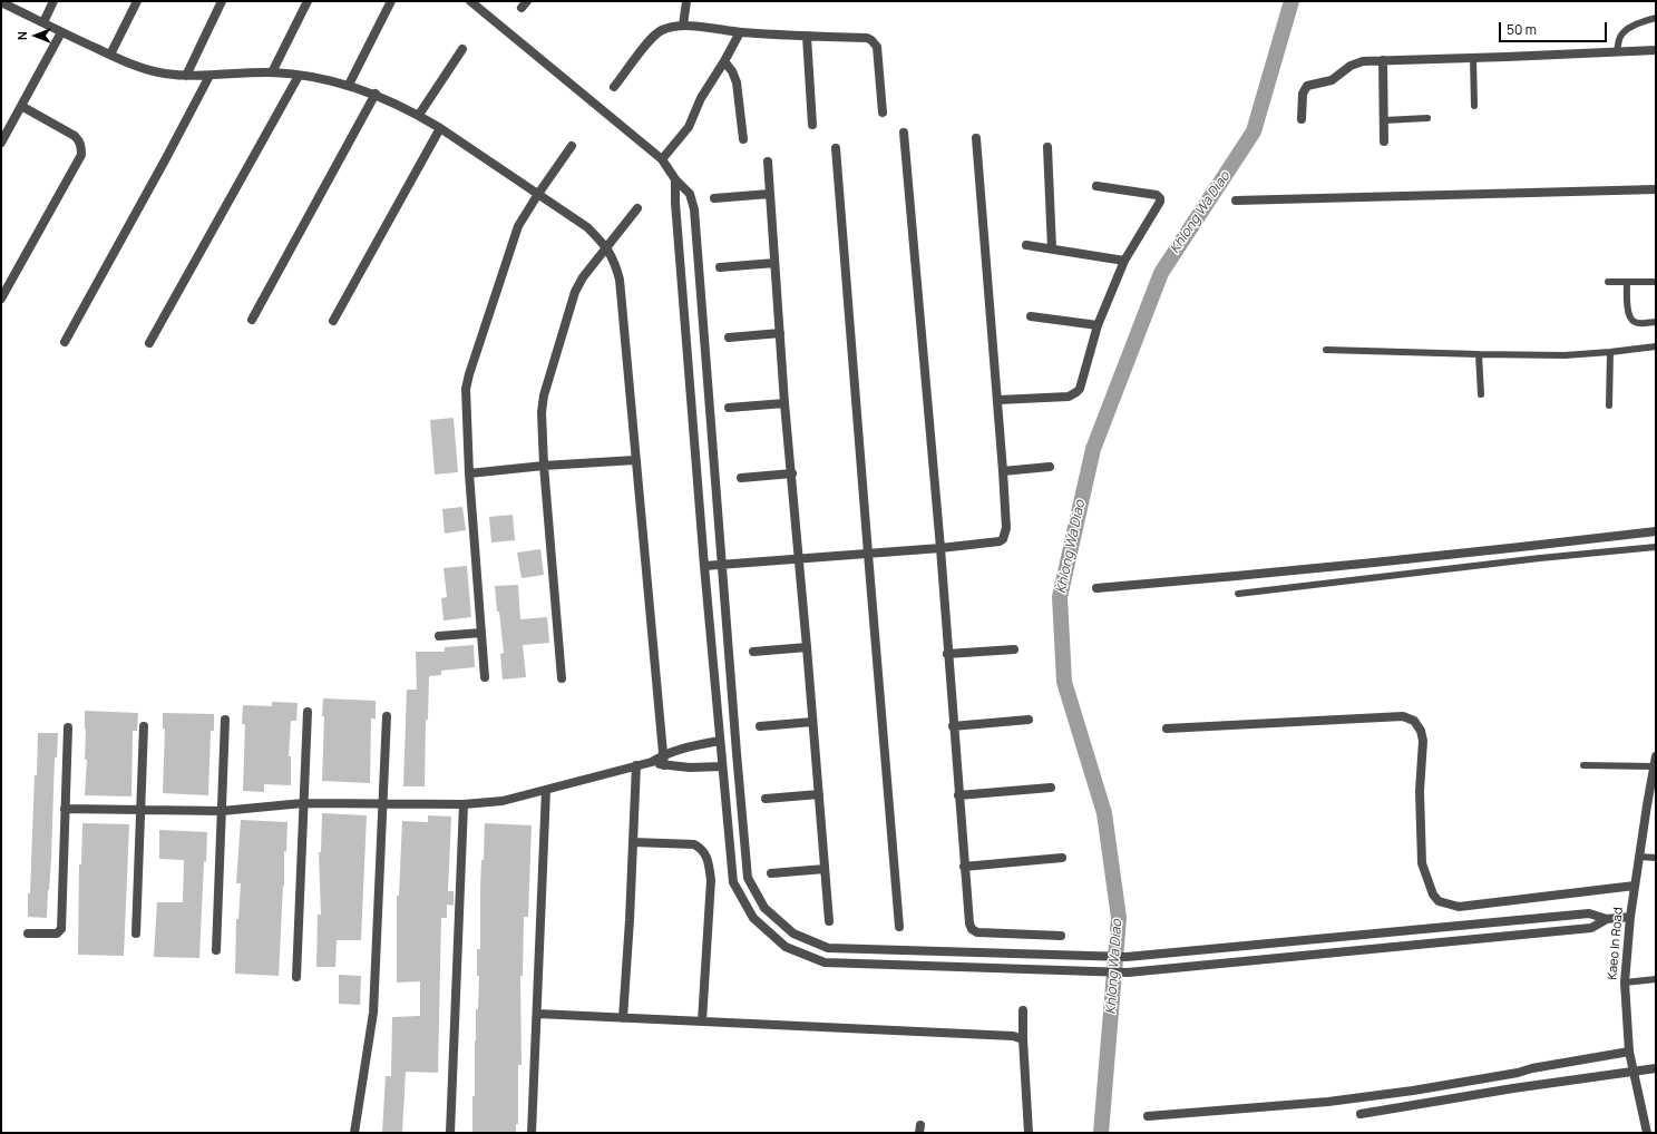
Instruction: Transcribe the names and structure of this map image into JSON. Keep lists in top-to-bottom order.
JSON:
{
  "streets": {
    "street": ["Kaeo In Road"]
  },
  "water": ["Khlong Wa Diao"],
  "scale_bar": "50 m",
  "north": "left"
}
